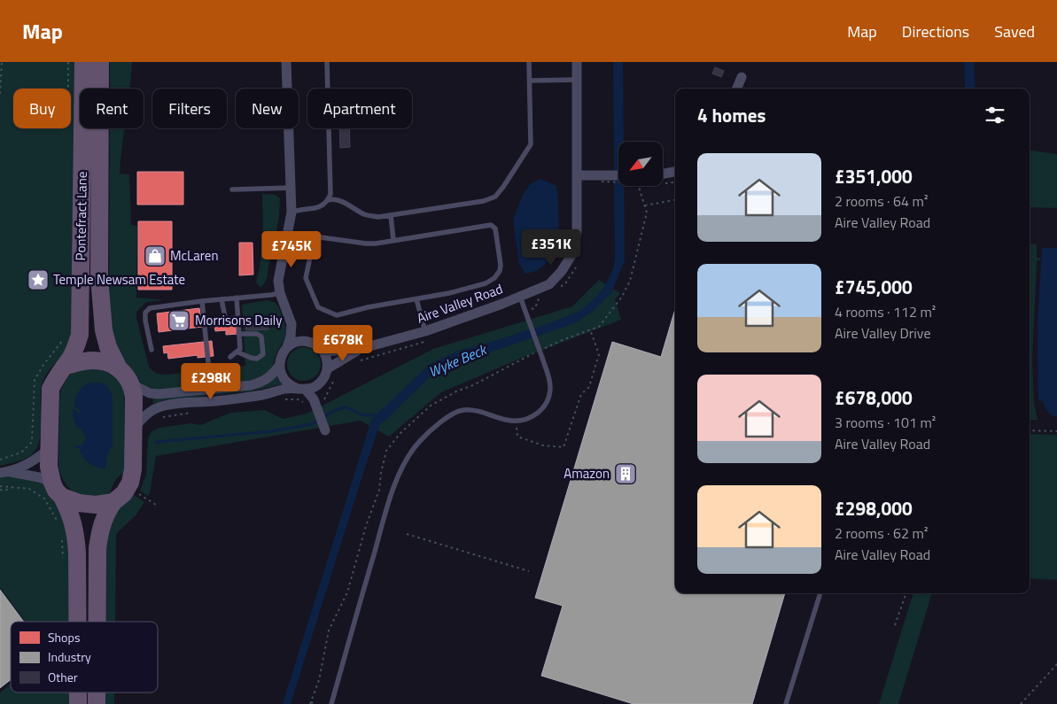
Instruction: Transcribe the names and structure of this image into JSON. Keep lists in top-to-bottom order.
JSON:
{
  "streets": {
    "highway": ["Pontefract Lane"],
    "street": ["Aire Valley Road"]
  },
  "water": ["Wyke Beck"],
  "places": {
    "shop": ["McLaren"],
    "place": ["Temple Newsam Estate"],
    "supermarket": ["Morrisons Daily"],
    "building": ["Amazon"]
  },
  "legend": ["Shops", "Industry", "Other"],
  "north": "bottom left",
  "page": {
    "header": "Map",
    "nav": ["Map", "Directions", "Saved"],
    "chip": [
      "Buy",
      "Rent",
      "Filters",
      "New",
      "Apartment"
    ],
    "heading": "4 homes",
    "list": [
      {
        "name": "£351,000",
        "note": "2 rooms · 64 m² · Aire Valley Road"
      },
      {
        "name": "£745,000",
        "note": "4 rooms · 112 m² · Aire Valley Drive"
      },
      {
        "name": "£678,000",
        "note": "3 rooms · 101 m² · Aire Valley Road"
      },
      {
        "name": "£298,000",
        "note": "2 rooms · 62 m² · Aire Valley Road"
      }
    ],
    "price": [
      "£351K",
      "£745K",
      "£678K",
      "£298K"
    ]
  }
}
